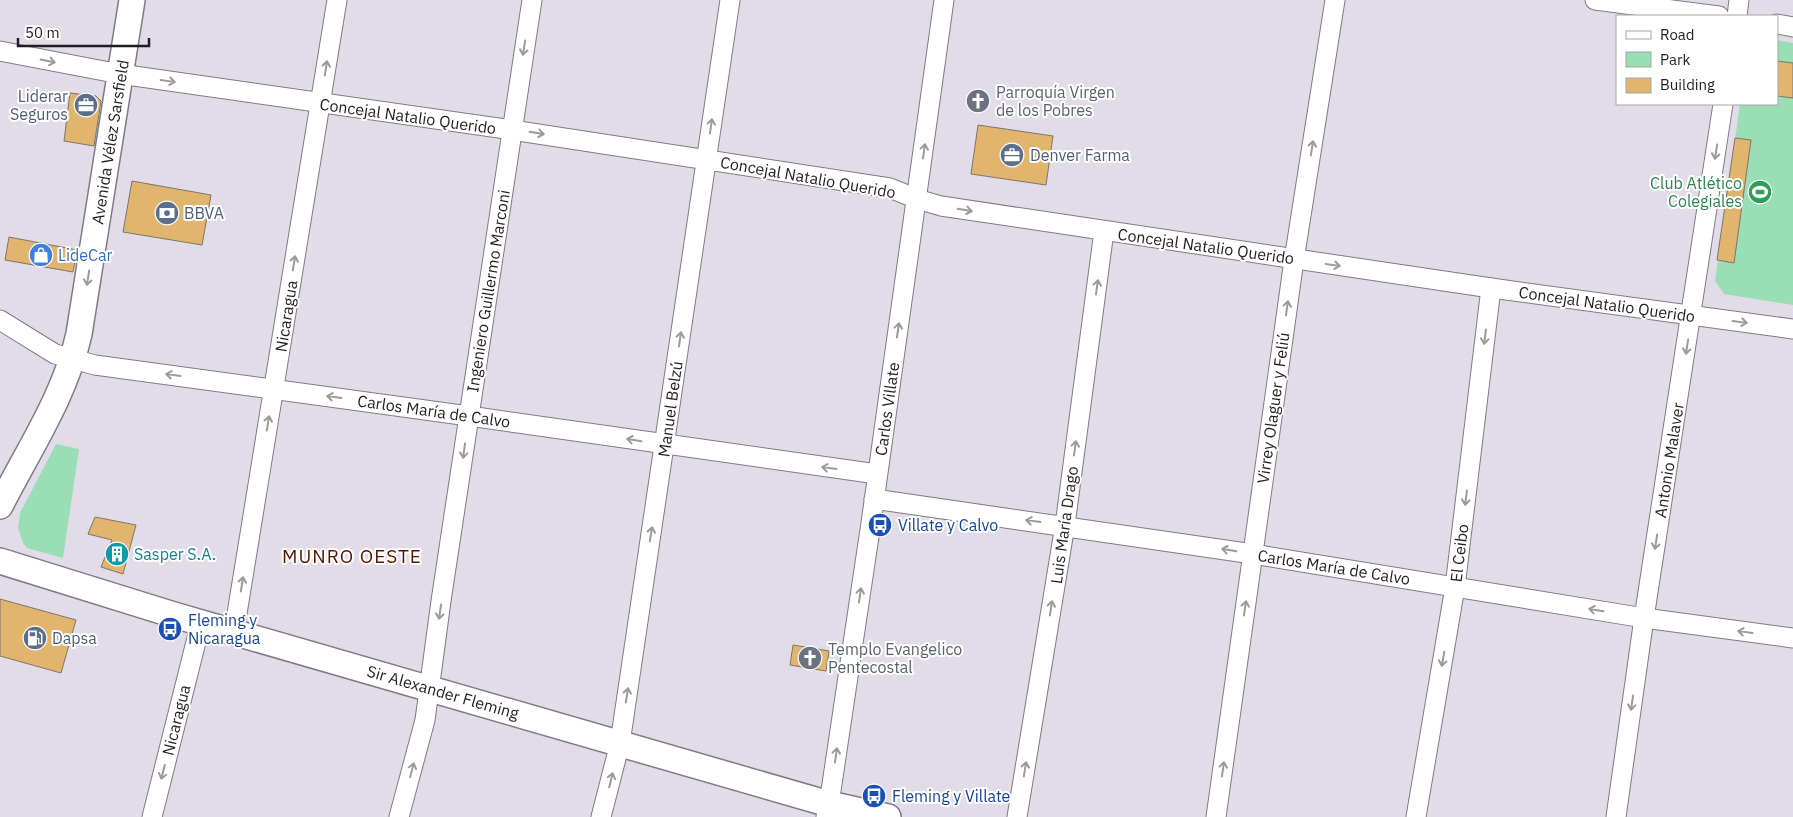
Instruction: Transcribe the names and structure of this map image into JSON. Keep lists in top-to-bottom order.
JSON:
{
  "streets": {
    "main road": ["Avenida Vélez Sarsfield", "Sir Alexander Fleming"],
    "street": [
      "Concejal Natalio Querido",
      "Ingeniero Guillermo Marconi",
      "Nicaragua",
      "Virrey Olaguer y Feliú",
      "Manuel Belzú",
      "Carlos Villate",
      "Carlos María de Calvo",
      "Antonio Malaver",
      "Luis María Drago",
      "El Ceibo"
    ]
  },
  "crossings": [
    ["Concejal Natalio Querido", "Avenida Vélez Sarsfield"],
    ["Concejal Natalio Querido", "Ingeniero Guillermo Marconi"],
    ["Concejal Natalio Querido", "Nicaragua"],
    ["Concejal Natalio Querido", "Virrey Olaguer y Feliú"],
    ["Concejal Natalio Querido", "Manuel Belzú"],
    ["Concejal Natalio Querido", "Carlos Villate"],
    ["Concejal Natalio Querido", "Antonio Malaver"],
    ["Concejal Natalio Querido", "Luis María Drago"],
    ["Concejal Natalio Querido", "El Ceibo"],
    ["Avenida Vélez Sarsfield", "Carlos María de Calvo"],
    ["Ingeniero Guillermo Marconi", "Carlos María de Calvo"],
    ["Ingeniero Guillermo Marconi", "Sir Alexander Fleming"],
    ["Nicaragua", "Carlos María de Calvo"],
    ["Nicaragua", "Sir Alexander Fleming"],
    ["Virrey Olaguer y Feliú", "Carlos María de Calvo"],
    ["Manuel Belzú", "Carlos María de Calvo"],
    ["Manuel Belzú", "Sir Alexander Fleming"],
    ["Carlos Villate", "Carlos María de Calvo"],
    ["Carlos Villate", "Sir Alexander Fleming"],
    ["Carlos María de Calvo", "Antonio Malaver"],
    ["Carlos María de Calvo", "Luis María Drago"],
    ["Carlos María de Calvo", "El Ceibo"]
  ],
  "one_way": [
    "Concejal Natalio Querido",
    "Avenida Vélez Sarsfield",
    "Virrey Olaguer y Feliú",
    "Manuel Belzú",
    "Carlos Villate",
    "Carlos María de Calvo",
    "Antonio Malaver",
    "Luis María Drago",
    "El Ceibo"
  ],
  "districts": ["MUNRO OESTE"],
  "places": {
    "church": ["Parroquía Virgen de los Pobres", "Templo Evangelico Pentecostal"],
    "office": ["Liderar Seguros", "Denver Farma"],
    "sports": ["Club Atlético Colegiales"],
    "bank": ["BBVA"],
    "shop": ["LideCar"],
    "bus stop": ["Villate y Calvo", "Fleming y Nicaragua", "Fleming y Villate"],
    "building": ["Sasper S.A."],
    "fuel station": ["Dapsa"]
  },
  "legend": ["Road", "Park", "Building"],
  "scale_bar": "50 m"
}
